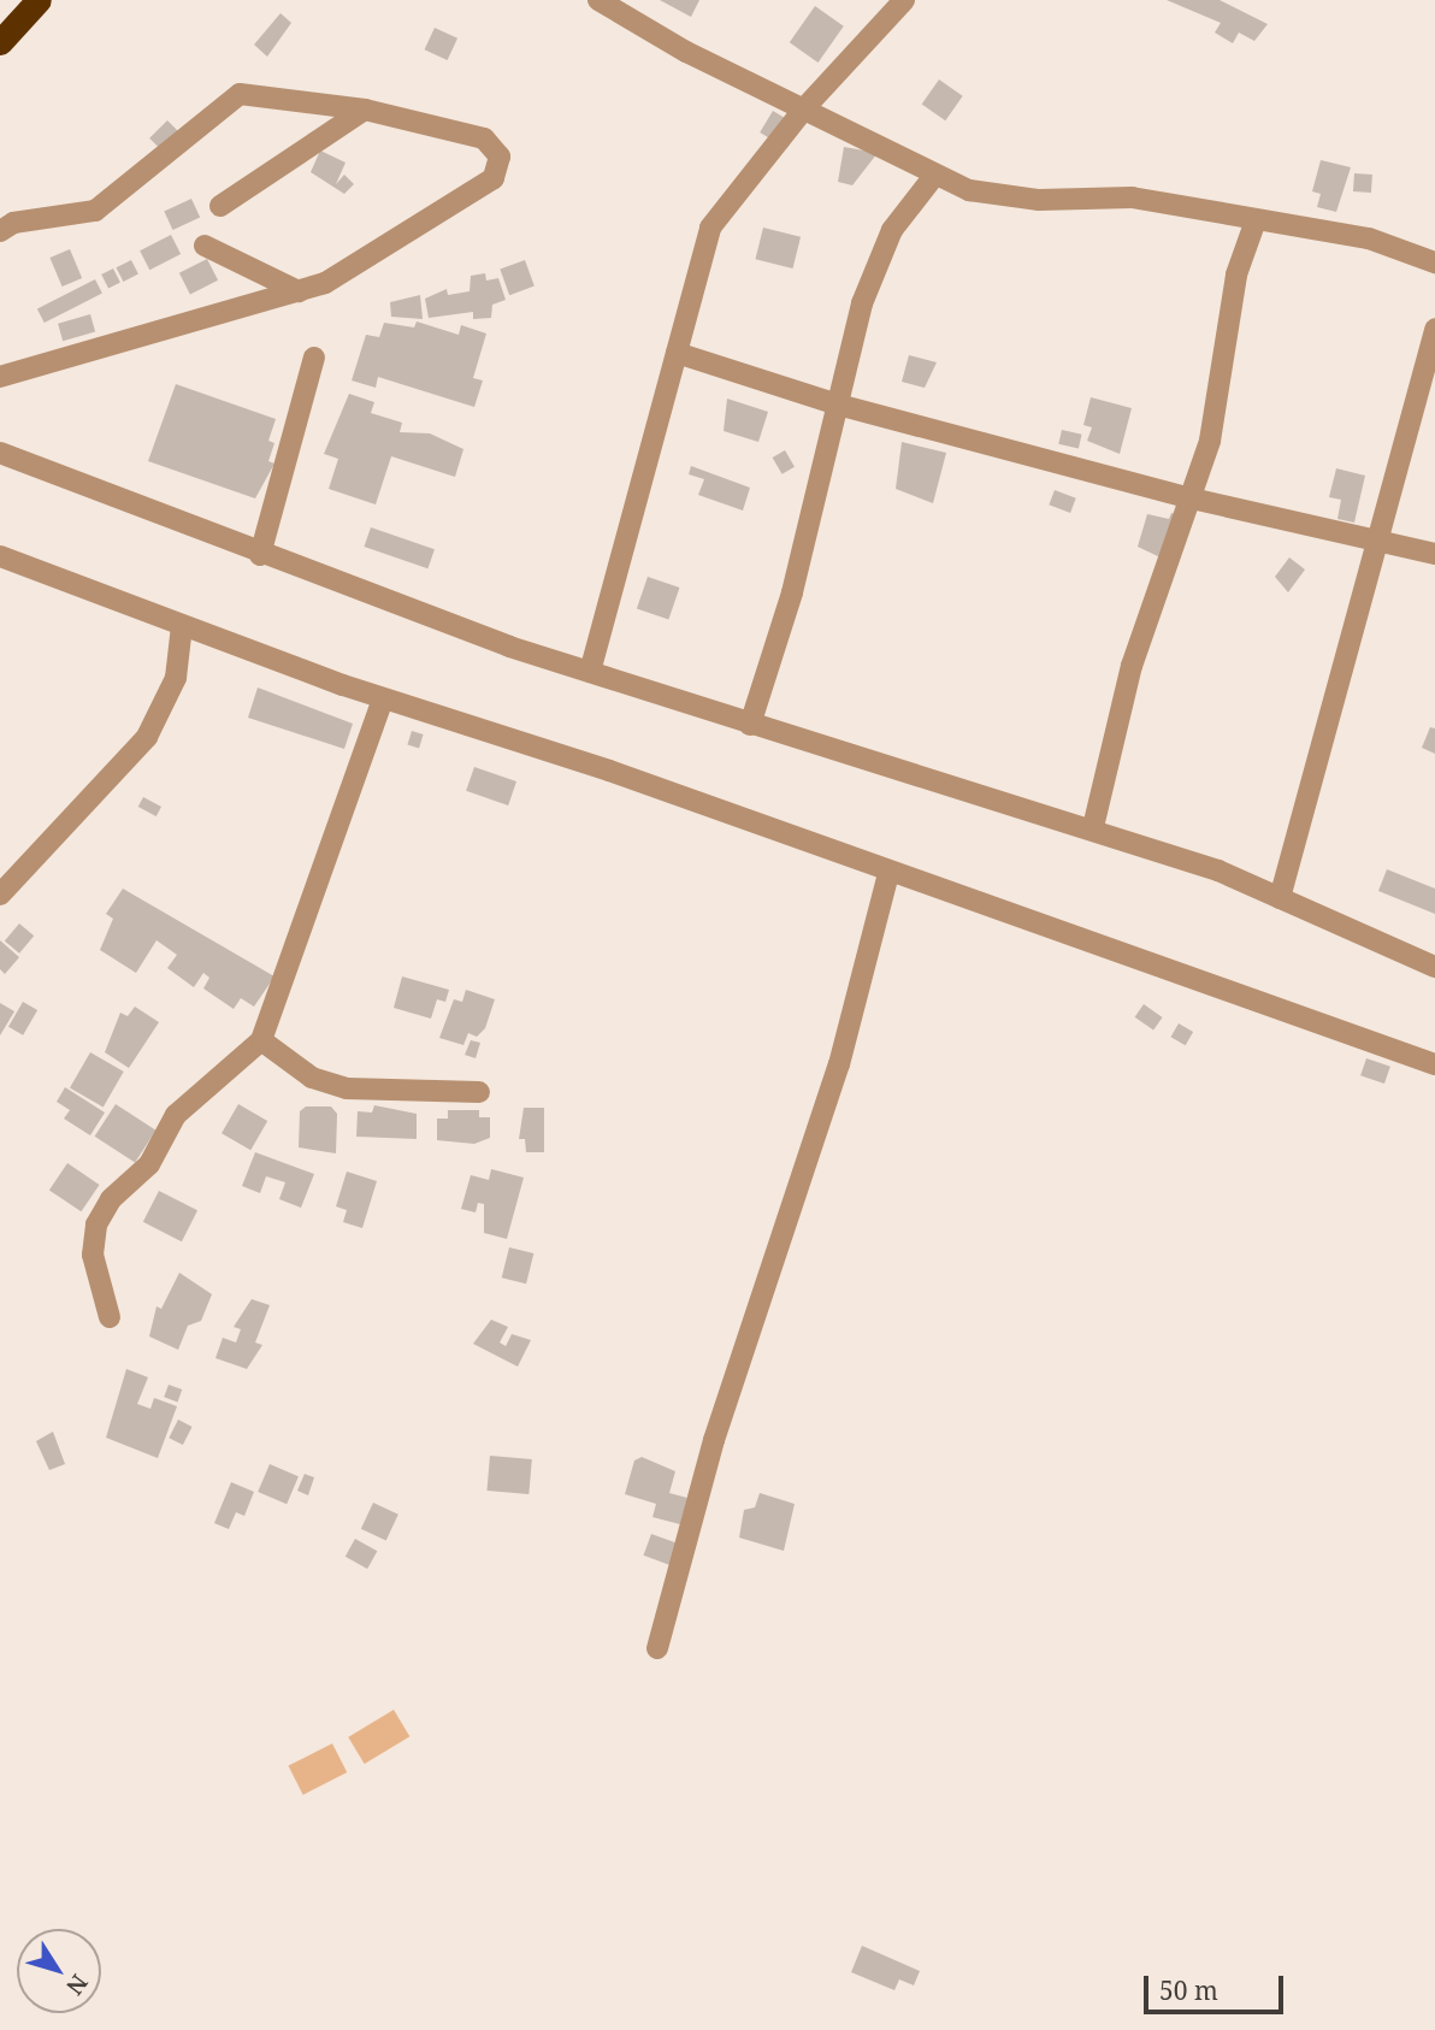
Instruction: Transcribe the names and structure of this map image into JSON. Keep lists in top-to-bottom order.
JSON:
{
  "scale_bar": "50 m",
  "north": "bottom right"
}
